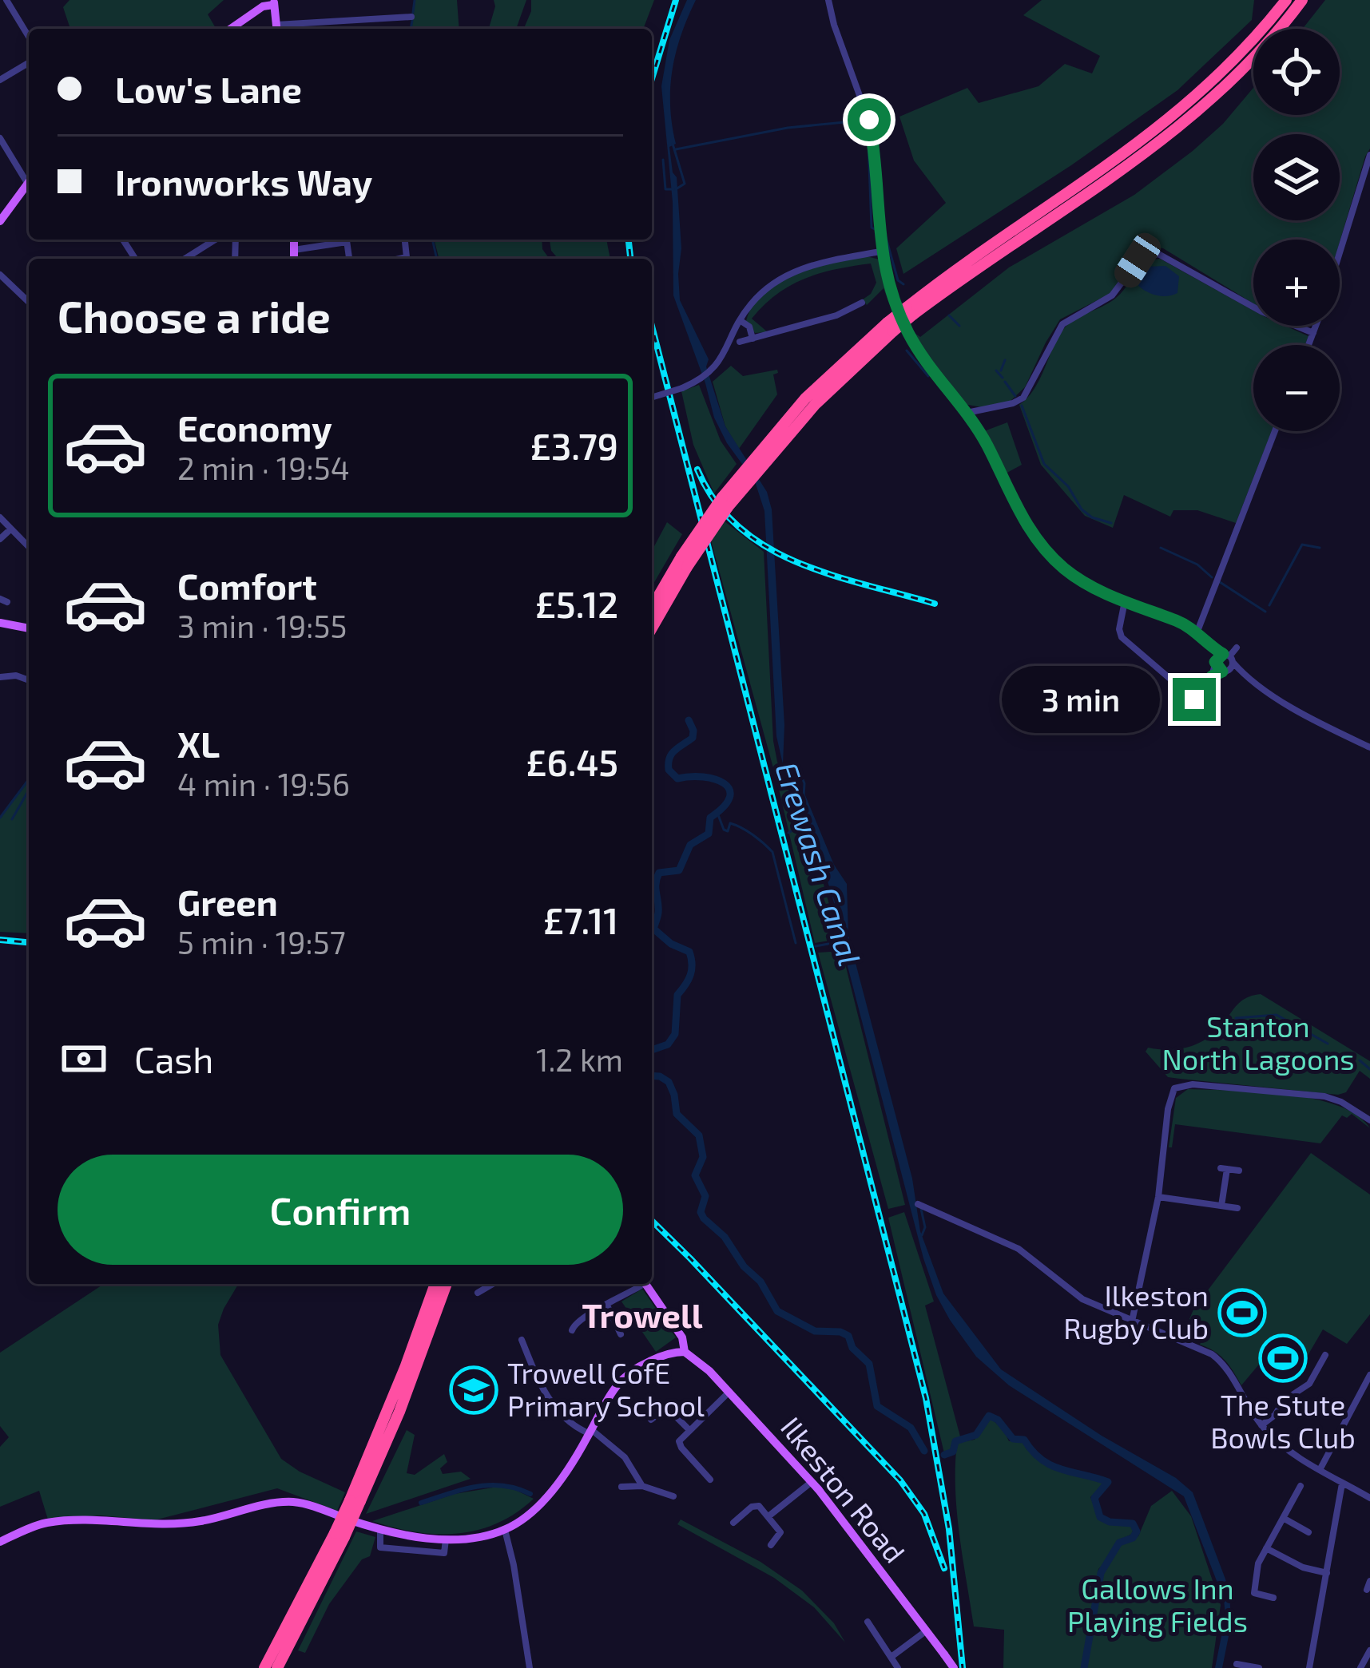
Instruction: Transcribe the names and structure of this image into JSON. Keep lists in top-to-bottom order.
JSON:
{
  "streets": {
    "main road": ["Ilkeston Road"]
  },
  "districts": ["Trowell"],
  "water": ["Erewash Canal"],
  "parks": ["Stanton North Lagoons", "Gallows Inn Playing Fields"],
  "places": {
    "sports": ["Ilkeston Rugby Club", "The Stute Bowls Club"],
    "school or university": ["Trowell CofE Primary School"]
  },
  "page": {
    "map_buttons": ["+", "−"],
    "banner": ["Low's Lane", "Ironworks Way"],
    "heading": "Choose a ride",
    "list": [
      {
        "name": "Economy",
        "note": "2 min · 19:54",
        "value": "£3.79"
      },
      {
        "name": "Comfort",
        "note": "3 min · 19:55",
        "value": "£5.12"
      },
      {
        "name": "XL",
        "note": "4 min · 19:56",
        "value": "£6.45"
      },
      {
        "name": "Green",
        "note": "5 min · 19:57",
        "value": "£7.11"
      }
    ],
    "bubble": "3 min",
    "pay": ["Cash", "1.2 km"],
    "buttons": "Confirm"
  }
}
